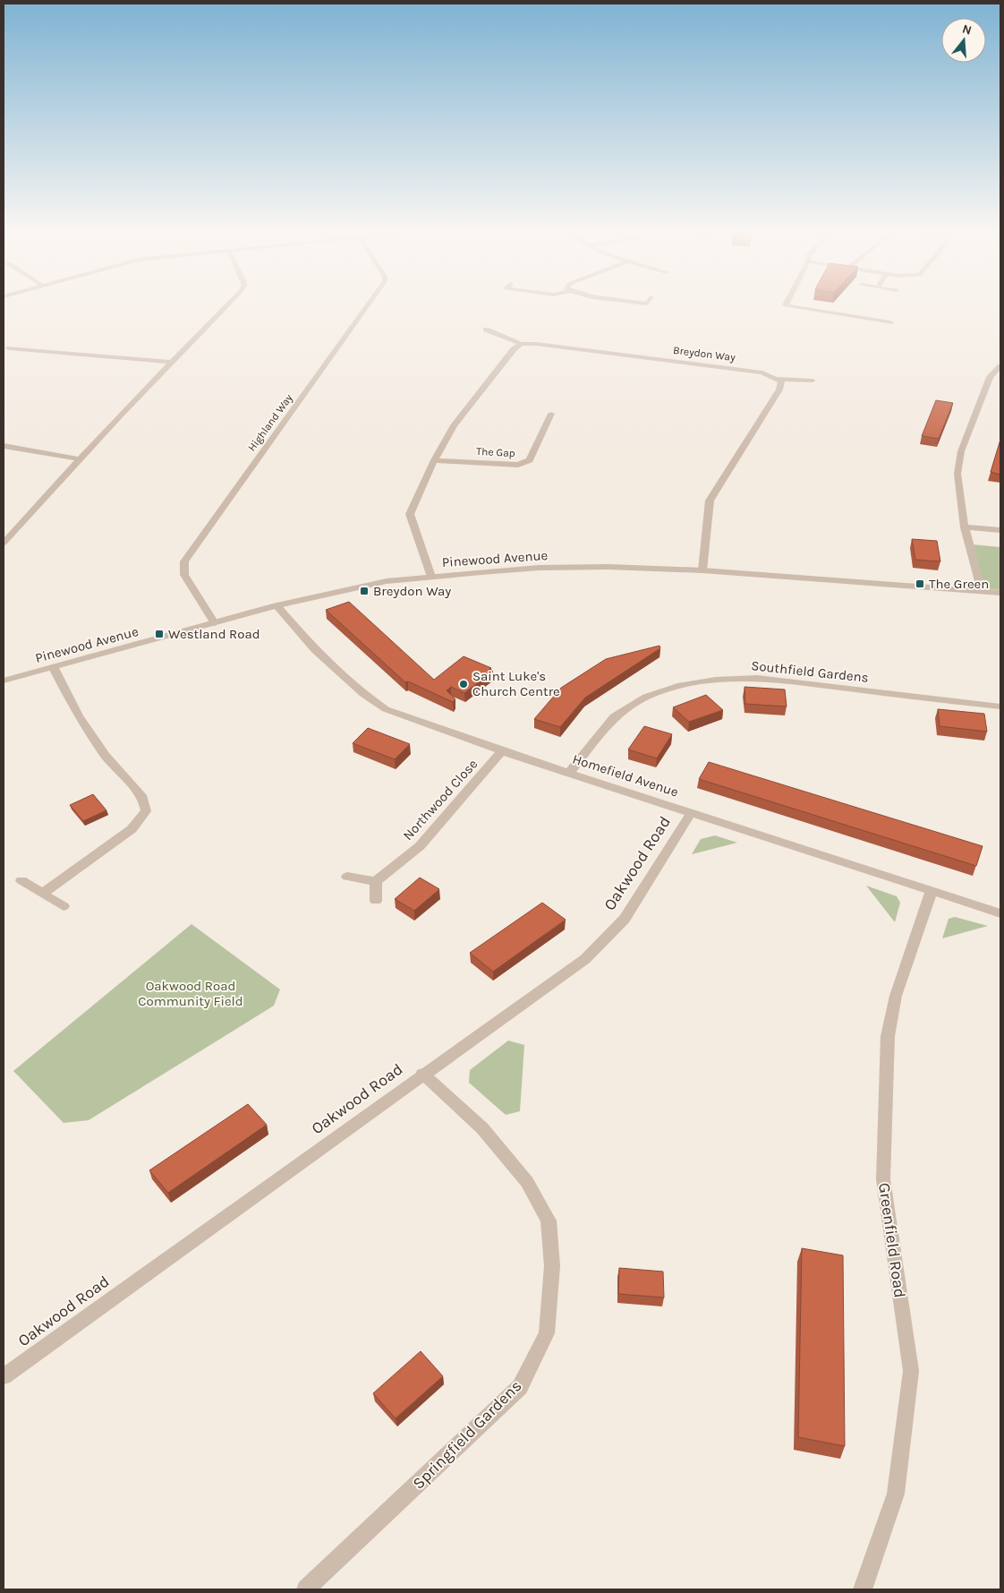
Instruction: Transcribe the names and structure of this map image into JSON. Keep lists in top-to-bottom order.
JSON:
{
  "streets": {
    "street": [
      "Breydon Way",
      "Highland Way",
      "The Gap",
      "Pinewood Avenue",
      "Southfield Gardens",
      "Homefield Avenue",
      "Northwood Close",
      "Oakwood Road",
      "Greenfield Road",
      "Springfield Gardens"
    ]
  },
  "crossings": [
    ["Highland Way", "Pinewood Avenue"],
    ["Pinewood Avenue", "Homefield Avenue"],
    ["Southfield Gardens", "Homefield Avenue"],
    ["Homefield Avenue", "Northwood Close"],
    ["Homefield Avenue", "Oakwood Road"],
    ["Homefield Avenue", "Greenfield Road"],
    ["Oakwood Road", "Springfield Gardens"]
  ],
  "parks": ["Oakwood Road Community Field"],
  "places": {
    "transit": ["The Green", "Breydon Way", "Westland Road"],
    "other": ["Saint Luke's Church Centre"]
  },
  "north": "top"
}
